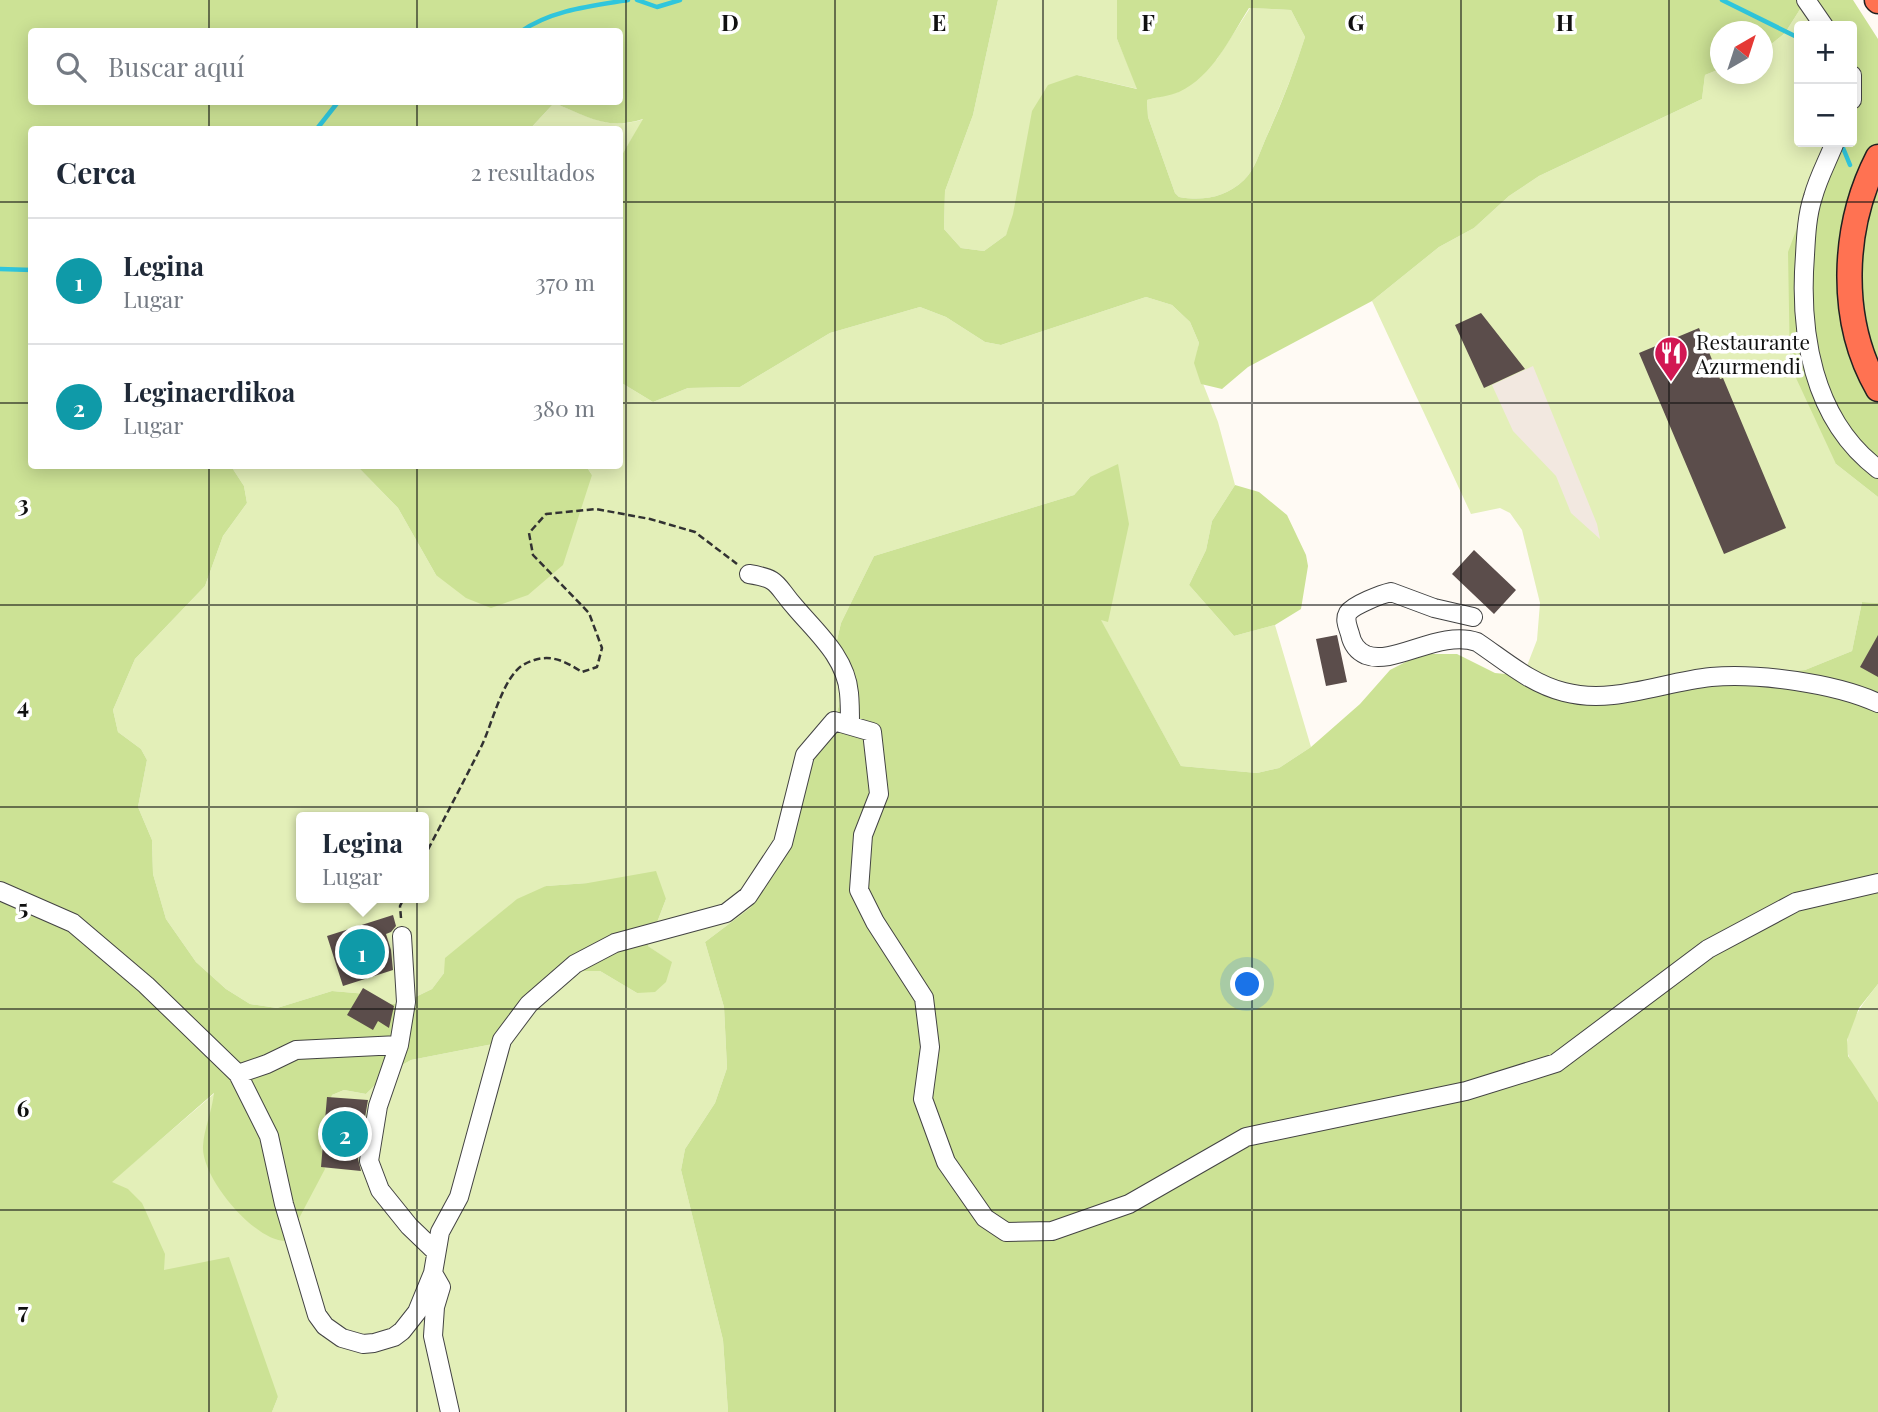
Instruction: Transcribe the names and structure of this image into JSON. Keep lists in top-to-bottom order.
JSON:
{
  "places": {
    "restaurant": ["Restaurante Azurmendi"]
  },
  "north": "top right",
  "page": {
    "map_buttons": ["+", "−"],
    "search": "Buscar aquí",
    "heading": ["Cerca", "2 resultados"],
    "list": [
      {
        "mark": "1",
        "name": "Legina",
        "note": "Lugar",
        "value": "370 m"
      },
      {
        "mark": "2",
        "name": "Leginaerdikoa",
        "note": "Lugar",
        "value": "380 m"
      }
    ],
    "popup": ["Legina", "Lugar"],
    "pins": ["1", "2"]
  },
  "grid": {
    "columns": [
      "D",
      "E",
      "F",
      "G",
      "H"
    ],
    "rows": [
      "3",
      "4",
      "5",
      "6",
      "7"
    ]
  }
}
